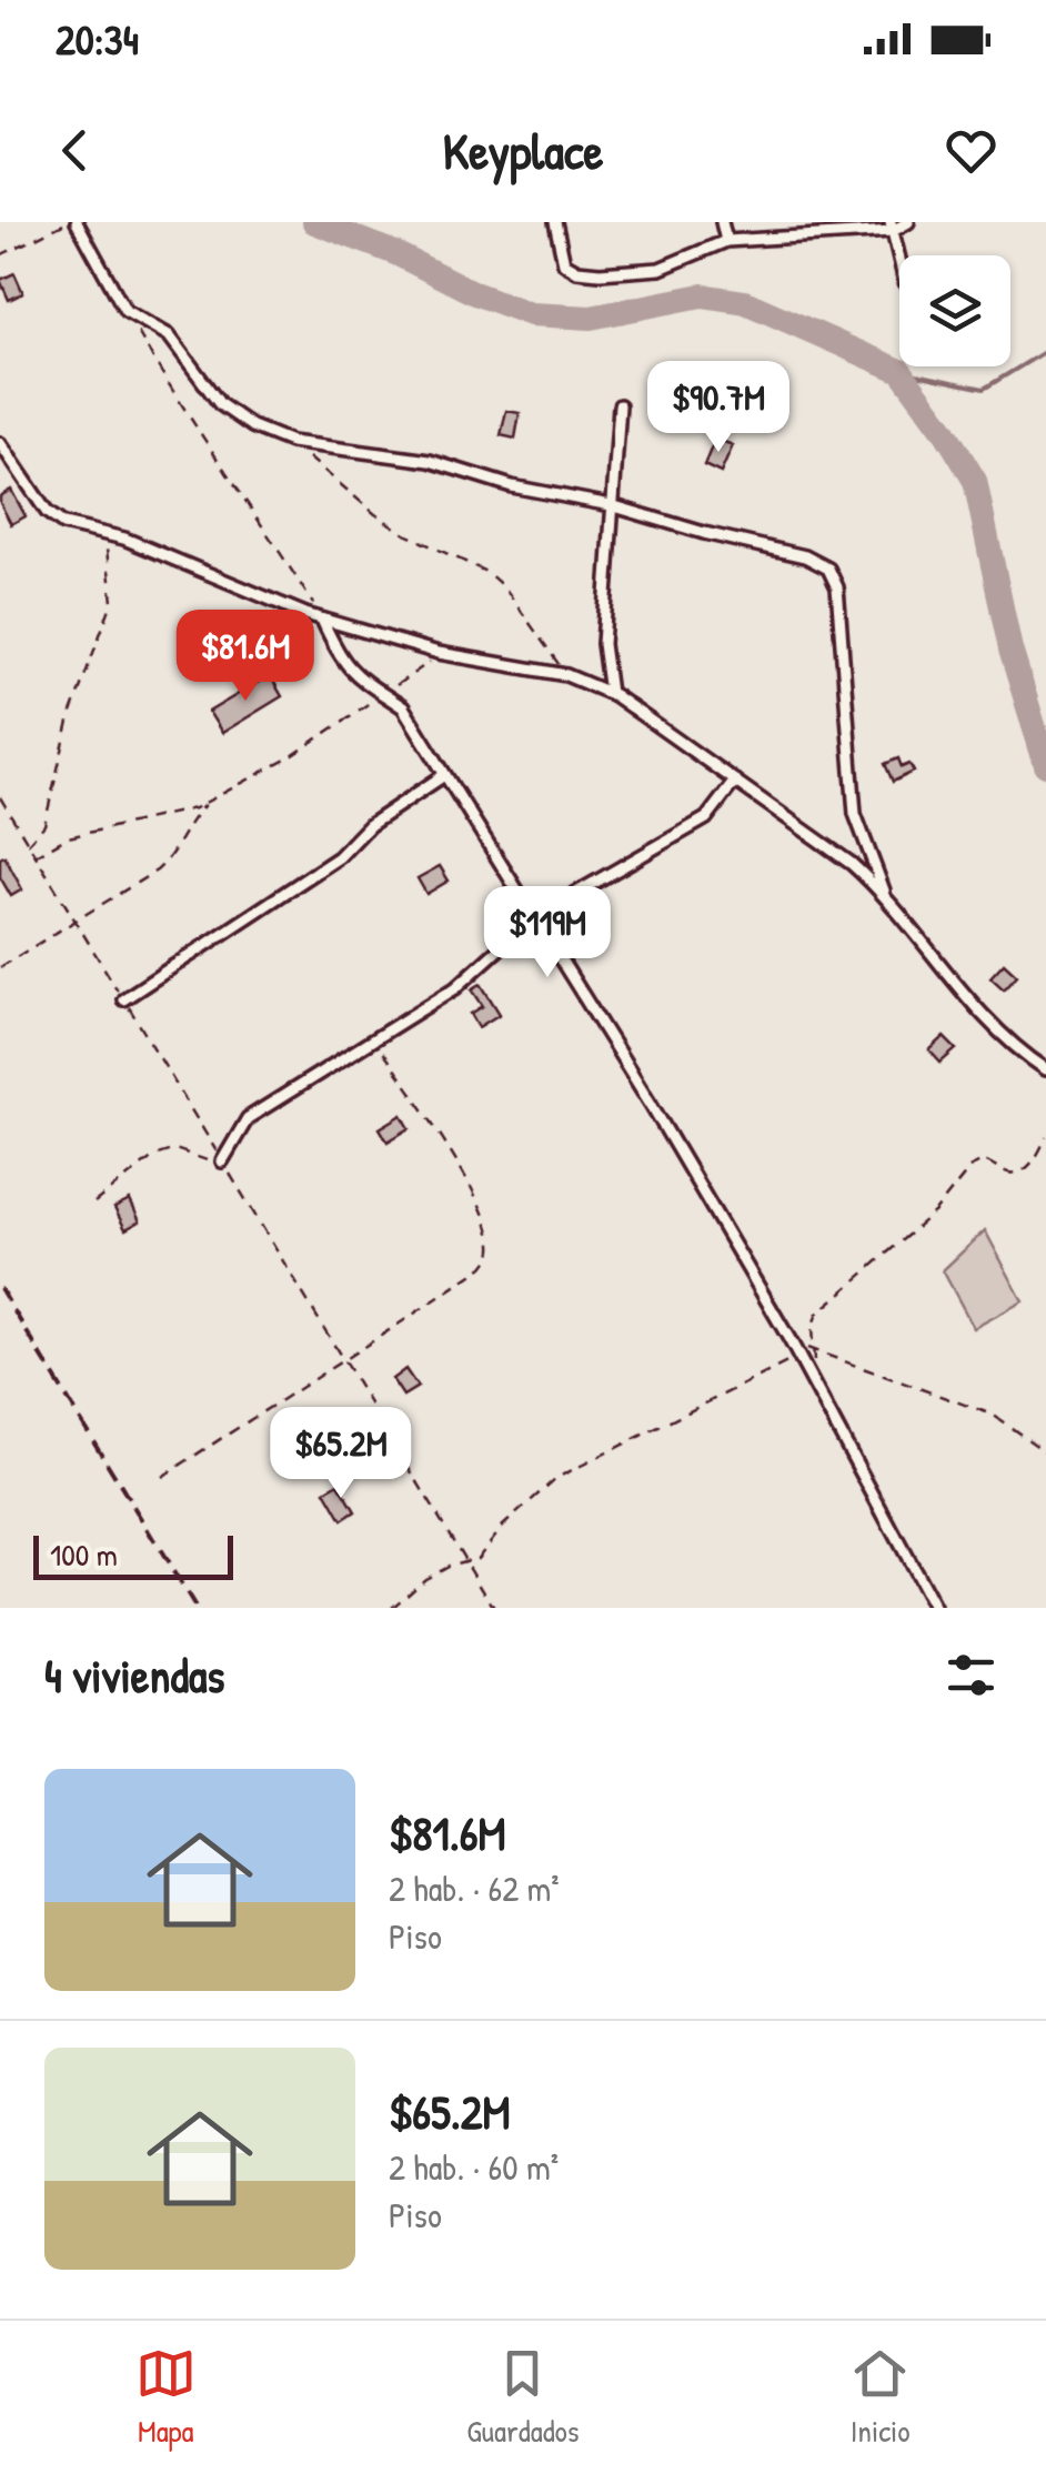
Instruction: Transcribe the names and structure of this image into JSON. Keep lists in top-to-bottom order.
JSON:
{
  "scale_bar": "100 m",
  "page": {
    "status": "20:34",
    "header": "Keyplace",
    "price": [
      "$90.7M",
      "$81.6M",
      "$119M",
      "$65.2M"
    ],
    "scale": "100 m",
    "heading": "4 viviendas",
    "list": [
      {
        "name": "$81.6M",
        "note": "2 hab. · 62 m² · Piso"
      },
      {
        "name": "$65.2M",
        "note": "2 hab. · 60 m² · Piso"
      }
    ],
    "tabs": ["Mapa", "Guardados", "Inicio"]
  }
}
